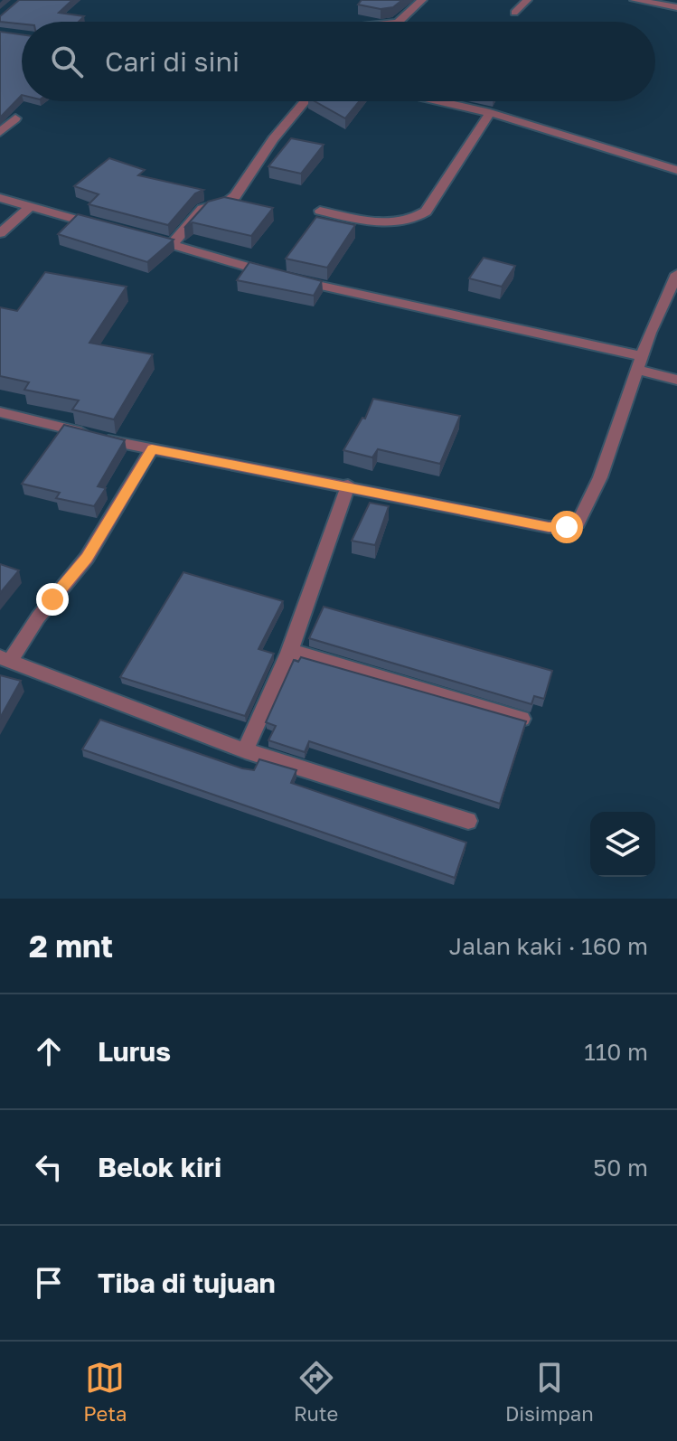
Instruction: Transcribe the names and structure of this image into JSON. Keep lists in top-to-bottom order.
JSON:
{
  "page": {
    "search": "Cari di sini",
    "heading": ["2 mnt", "Jalan kaki · 160 m"],
    "list": [
      ["Lurus", "110 m"],
      ["Belok kiri", "50 m"],
      "Tiba di tujuan"
    ],
    "nav": ["Peta", "Rute", "Disimpan"]
  }
}
